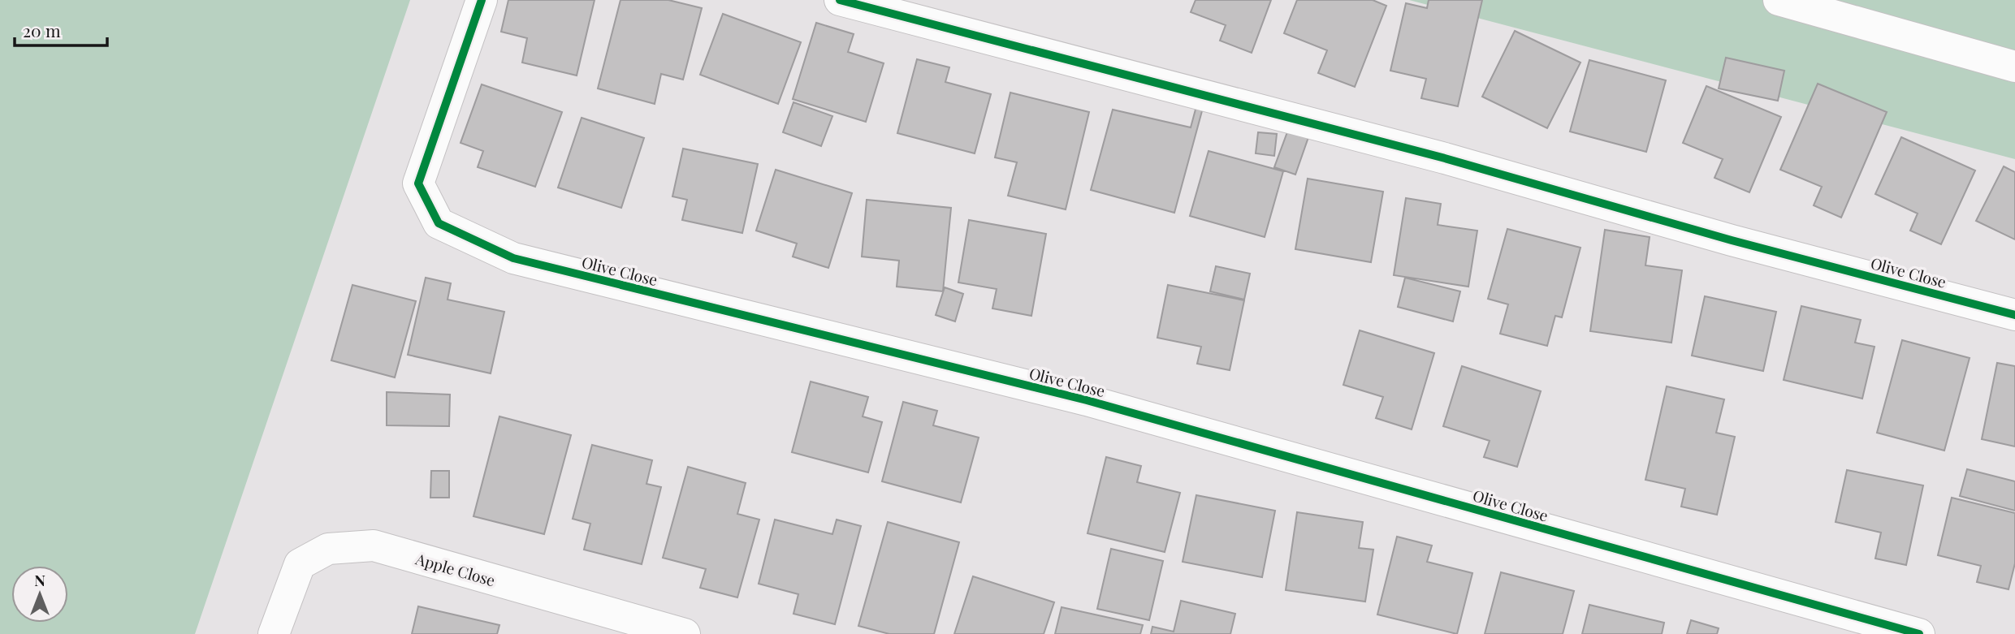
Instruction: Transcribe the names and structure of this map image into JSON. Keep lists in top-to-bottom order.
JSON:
{
  "streets": {
    "street": ["Olive Close", "Apple Close"]
  },
  "scale_bar": "20 m",
  "north": "top"
}
